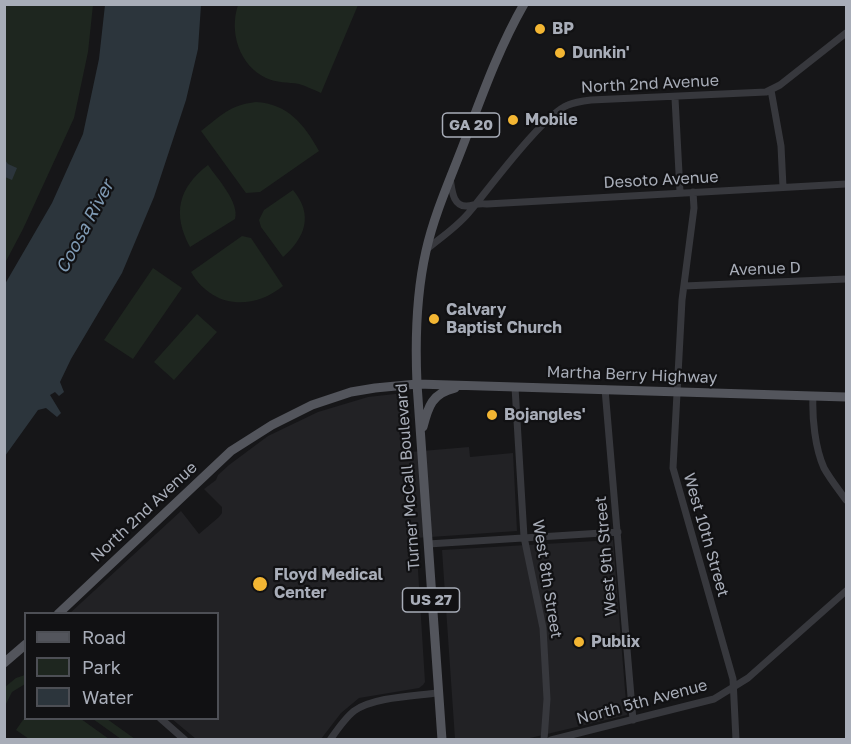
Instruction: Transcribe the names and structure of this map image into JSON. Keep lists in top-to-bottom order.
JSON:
{
  "streets": {
    "main road": [
      "North 2nd Avenue",
      "GA 20",
      "Martha Berry Highway",
      "Turner McCall Boulevard",
      "US 27"
    ],
    "street": [
      "Desoto Avenue",
      "Avenue D",
      "West 10th Street",
      "West 9th Street",
      "West 8th Street",
      "North 5th Avenue"
    ]
  },
  "crossings": [
    ["North 2nd Avenue", "GA 20"],
    ["North 2nd Avenue", "Desoto Avenue"],
    ["North 2nd Avenue", "Martha Berry Highway"],
    ["North 2nd Avenue", "Turner McCall Boulevard"],
    ["GA 20", "Turner McCall Boulevard"],
    ["Desoto Avenue", "West 10th Street"],
    ["Avenue D", "West 10th Street"],
    ["Martha Berry Highway", "Turner McCall Boulevard"],
    ["Martha Berry Highway", "West 10th Street"],
    ["Martha Berry Highway", "West 9th Street"],
    ["Martha Berry Highway", "West 8th Street"],
    ["Martha Berry Highway", "US 27"],
    ["Turner McCall Boulevard", "US 27"],
    ["West 10th Street", "North 5th Avenue"],
    ["West 9th Street", "North 5th Avenue"]
  ],
  "water": ["Coosa River"],
  "places": [
    "BP",
    "Dunkin'",
    "Mobile",
    "Calvary Baptist Church",
    "Bojangles'",
    "Floyd Medical Center",
    "Publix"
  ],
  "legend": ["Road", "Park", "Water"]
}
